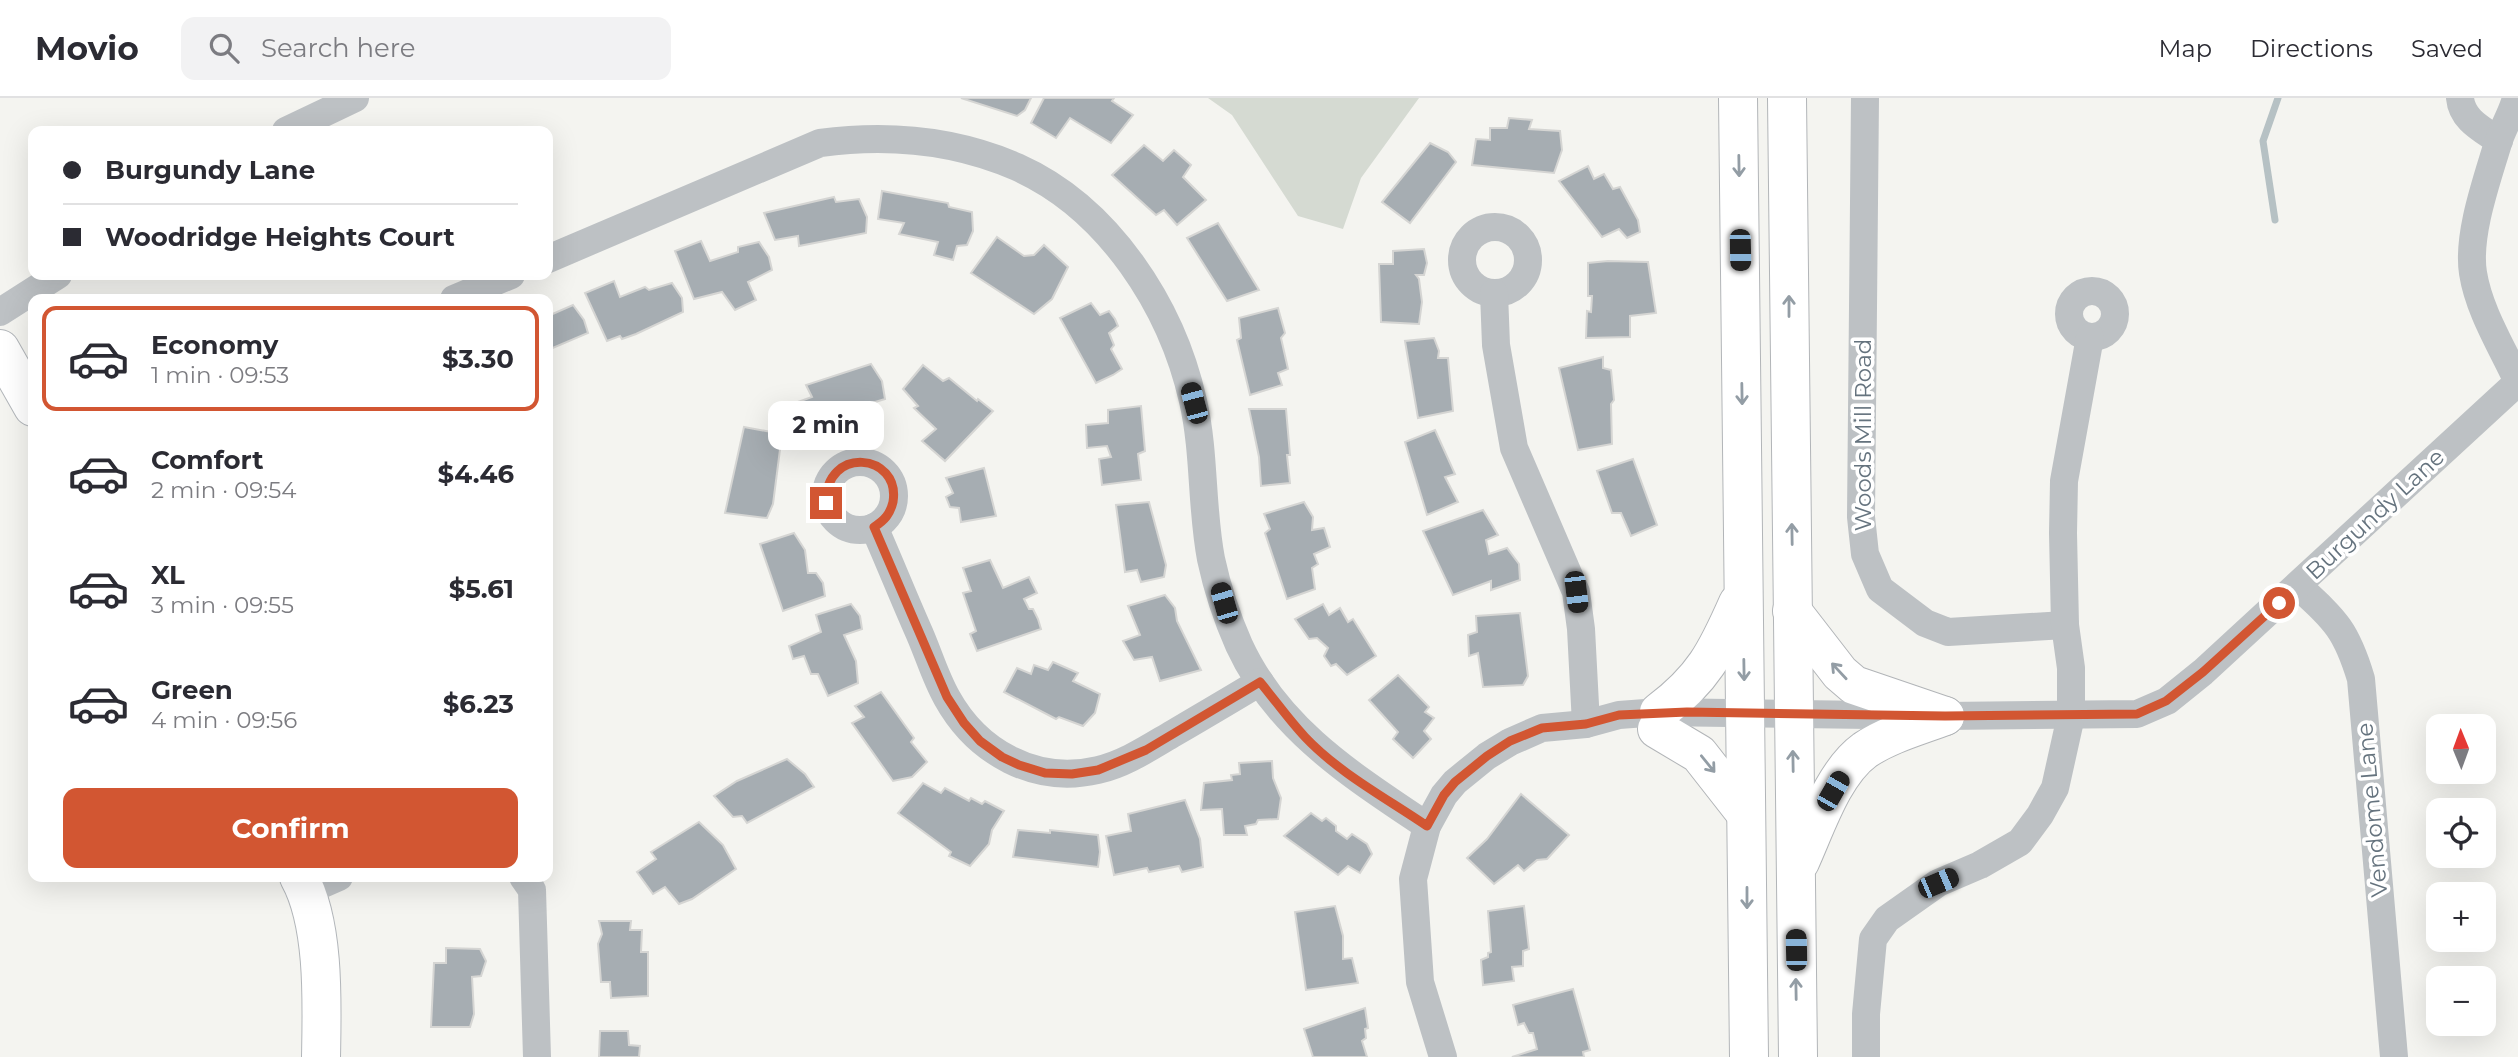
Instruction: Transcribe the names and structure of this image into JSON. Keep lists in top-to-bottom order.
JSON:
{
  "streets": {
    "street": ["Woods Mill Road", "Burgundy Lane", "Vendome Lane"]
  },
  "crossings": [
    ["Burgundy Lane", "Vendome Lane"]
  ],
  "north": "top",
  "page": {
    "header": "Movio",
    "search": "Search here",
    "nav": ["Map", "Directions", "Saved"],
    "banner": ["Burgundy Lane", "Woodridge Heights Court"],
    "list": [
      {
        "name": "Economy",
        "note": "1 min · 09:53",
        "value": "$3.30"
      },
      {
        "name": "Comfort",
        "note": "2 min · 09:54",
        "value": "$4.46"
      },
      {
        "name": "XL",
        "note": "3 min · 09:55",
        "value": "$5.61"
      },
      {
        "name": "Green",
        "note": "4 min · 09:56",
        "value": "$6.23"
      }
    ],
    "bubble": "2 min",
    "map_buttons": ["+", "−"],
    "buttons": "Confirm"
  }
}
